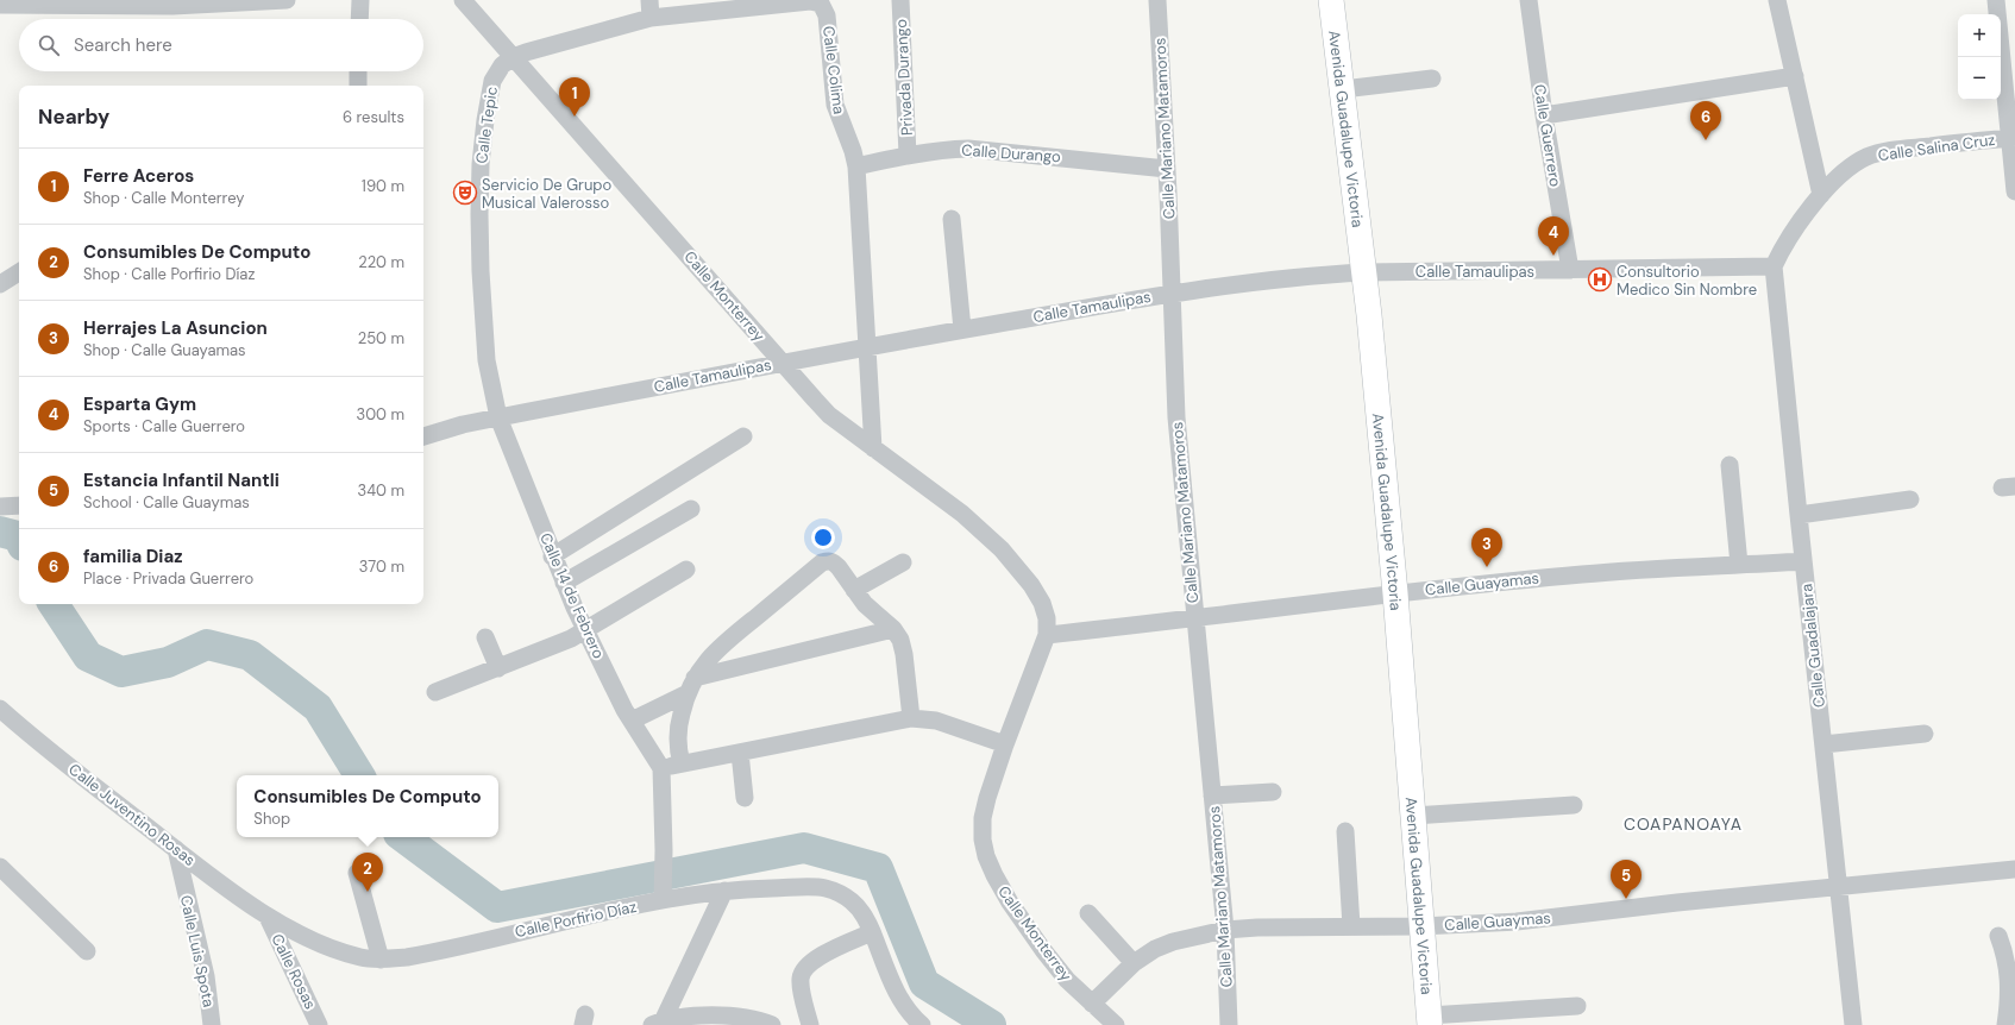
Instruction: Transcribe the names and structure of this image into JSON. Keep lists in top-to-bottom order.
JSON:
{
  "streets": {
    "main road": ["Avenida Guadalupe Victoria"],
    "street": [
      "Calle Colima",
      "Privada Durango",
      "Calle Tepic",
      "Calle Mariano Matamoros",
      "Calle Guerrero",
      "Calle Salina Cruz",
      "Calle Durango",
      "Calle Tamaulipas",
      "Calle Monterrey",
      "Calle Guayamas",
      "Calle 14 de Febrero",
      "Calle Guadalajara",
      "Calle Juventino Rosas",
      "Calle Porfirio Díaz",
      "Calle Guaymas",
      "Calle Luis Spota",
      "Calle Rosas"
    ]
  },
  "crossings": [
    ["Calle Colima", "Calle Durango"],
    ["Calle Colima", "Calle Tamaulipas"],
    ["Calle Colima", "Calle Monterrey"],
    ["Privada Durango", "Calle Durango"],
    ["Calle Tepic", "Calle Tamaulipas"],
    ["Calle Tepic", "Calle Monterrey"],
    ["Calle Tepic", "Calle 14 de Febrero"],
    ["Calle Mariano Matamoros", "Calle Durango"],
    ["Calle Mariano Matamoros", "Calle Tamaulipas"],
    ["Calle Mariano Matamoros", "Calle Guayamas"],
    ["Calle Mariano Matamoros", "Calle Guaymas"],
    ["Avenida Guadalupe Victoria", "Calle Tamaulipas"],
    ["Avenida Guadalupe Victoria", "Calle Guayamas"],
    ["Avenida Guadalupe Victoria", "Calle Guaymas"],
    ["Calle Guerrero", "Calle Tamaulipas"],
    ["Calle Salina Cruz", "Calle Tamaulipas"],
    ["Calle Salina Cruz", "Calle Guadalajara"],
    ["Calle Tamaulipas", "Calle Monterrey"],
    ["Calle Tamaulipas", "Calle 14 de Febrero"],
    ["Calle Tamaulipas", "Calle Guadalajara"],
    ["Calle Monterrey", "Calle Guayamas"],
    ["Calle Monterrey", "Calle Guaymas"],
    ["Calle Guayamas", "Calle Guadalajara"],
    ["Calle Guadalajara", "Calle Guaymas"],
    ["Calle Juventino Rosas", "Calle Porfirio Díaz"],
    ["Calle Juventino Rosas", "Calle Luis Spota"],
    ["Calle Juventino Rosas", "Calle Rosas"],
    ["Calle Porfirio Díaz", "Calle Rosas"]
  ],
  "districts": ["COAPANOAYA"],
  "places": {
    "theatre": ["Servicio De Grupo Musical Valerosso"],
    "hospital": ["Consultorio Medico Sin Nombre"]
  },
  "page": {
    "map_buttons": ["+", "−"],
    "search": "Search here",
    "pins": [
      "1",
      "6",
      "4",
      "3",
      "2",
      "5"
    ],
    "heading": ["Nearby", "6 results"],
    "list": [
      {
        "mark": "1",
        "name": "Ferre Aceros",
        "note": "Shop · Calle Monterrey",
        "value": "190 m"
      },
      {
        "mark": "2",
        "name": "Consumibles De Computo",
        "note": "Shop · Calle Porfirio Díaz",
        "value": "220 m"
      },
      {
        "mark": "3",
        "name": "Herrajes La Asuncion",
        "note": "Shop · Calle Guayamas",
        "value": "250 m"
      },
      {
        "mark": "4",
        "name": "Esparta Gym",
        "note": "Sports · Calle Guerrero",
        "value": "300 m"
      },
      {
        "mark": "5",
        "name": "Estancia Infantil Nantli",
        "note": "School · Calle Guaymas",
        "value": "340 m"
      },
      {
        "mark": "6",
        "name": "familia Diaz",
        "note": "Place · Privada Guerrero",
        "value": "370 m"
      }
    ],
    "popup": ["Consumibles De Computo", "Shop"]
  }
}
